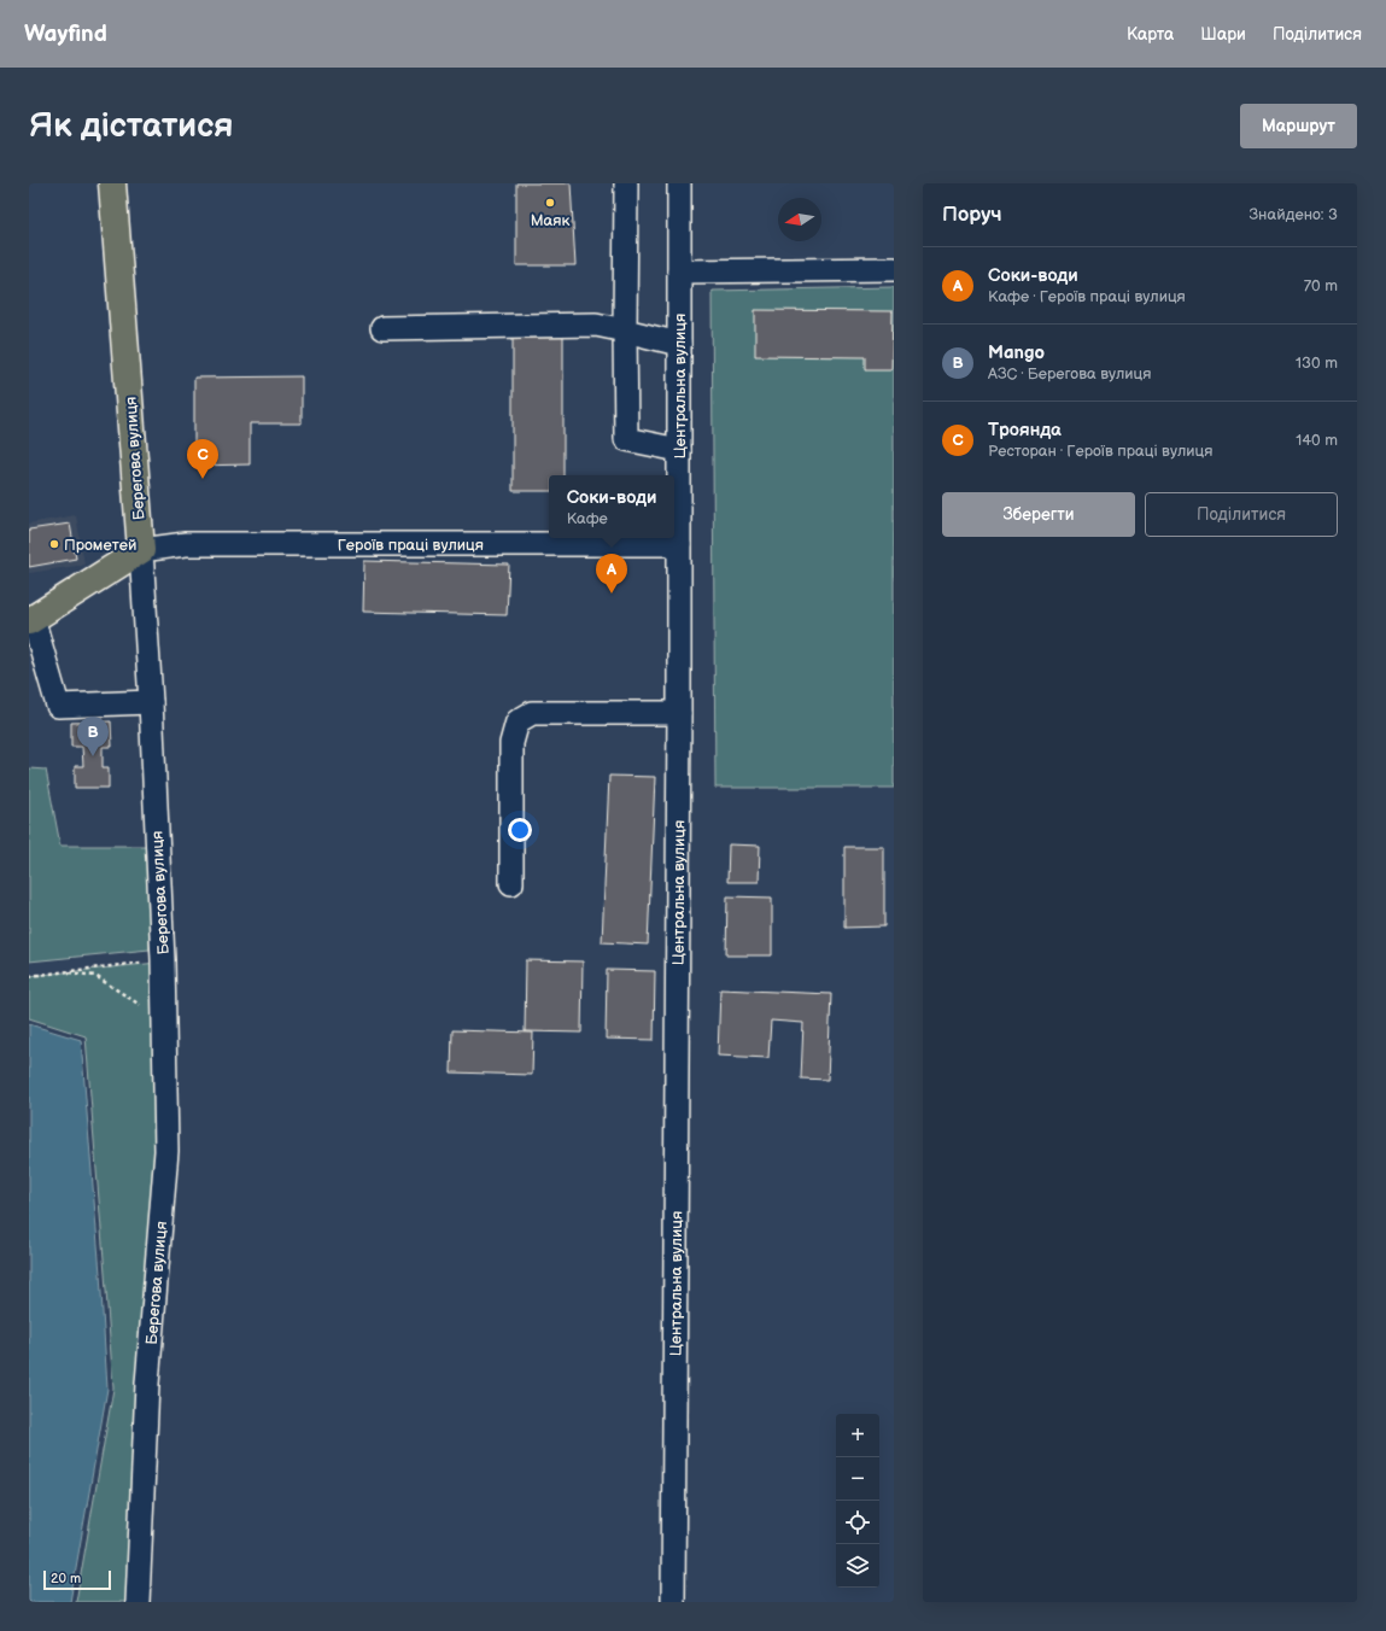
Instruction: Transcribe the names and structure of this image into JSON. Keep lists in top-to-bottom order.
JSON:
{
  "streets": {
    "main road": ["Берегова вулиця"],
    "street": ["Центральна вулиця", "Героїв праці вулиця"]
  },
  "crossings": [
    ["Центральна вулиця", "Героїв праці вулиця"],
    ["Берегова вулиця", "Героїв праці вулиця"]
  ],
  "places": ["Маяк", "Прометей"],
  "scale_bar": "20 m",
  "north": "left",
  "page": {
    "header": "Wayfind",
    "nav": ["Карта", "Шари", "Поділитися"],
    "buttons": [
      "Маршрут",
      ["Зберегти", "Поділитися"]
    ],
    "title": "Як дістатися",
    "heading": ["Поруч", "Знайдено: 3"],
    "list": [
      {
        "mark": "A",
        "name": "Соки-води",
        "note": "Кафе · Героїв праці вулиця",
        "value": "70 m"
      },
      {
        "mark": "B",
        "name": "Mango",
        "note": "АЗС · Берегова вулиця",
        "value": "130 m"
      },
      {
        "mark": "C",
        "name": "Троянда",
        "note": "Ресторан · Героїв праці вулиця",
        "value": "140 m"
      }
    ],
    "pins": ["C", "A", "B"],
    "popup": ["Соки-води", "Кафе"],
    "map_buttons": ["+", "−"],
    "scale": "20 m"
  }
}
